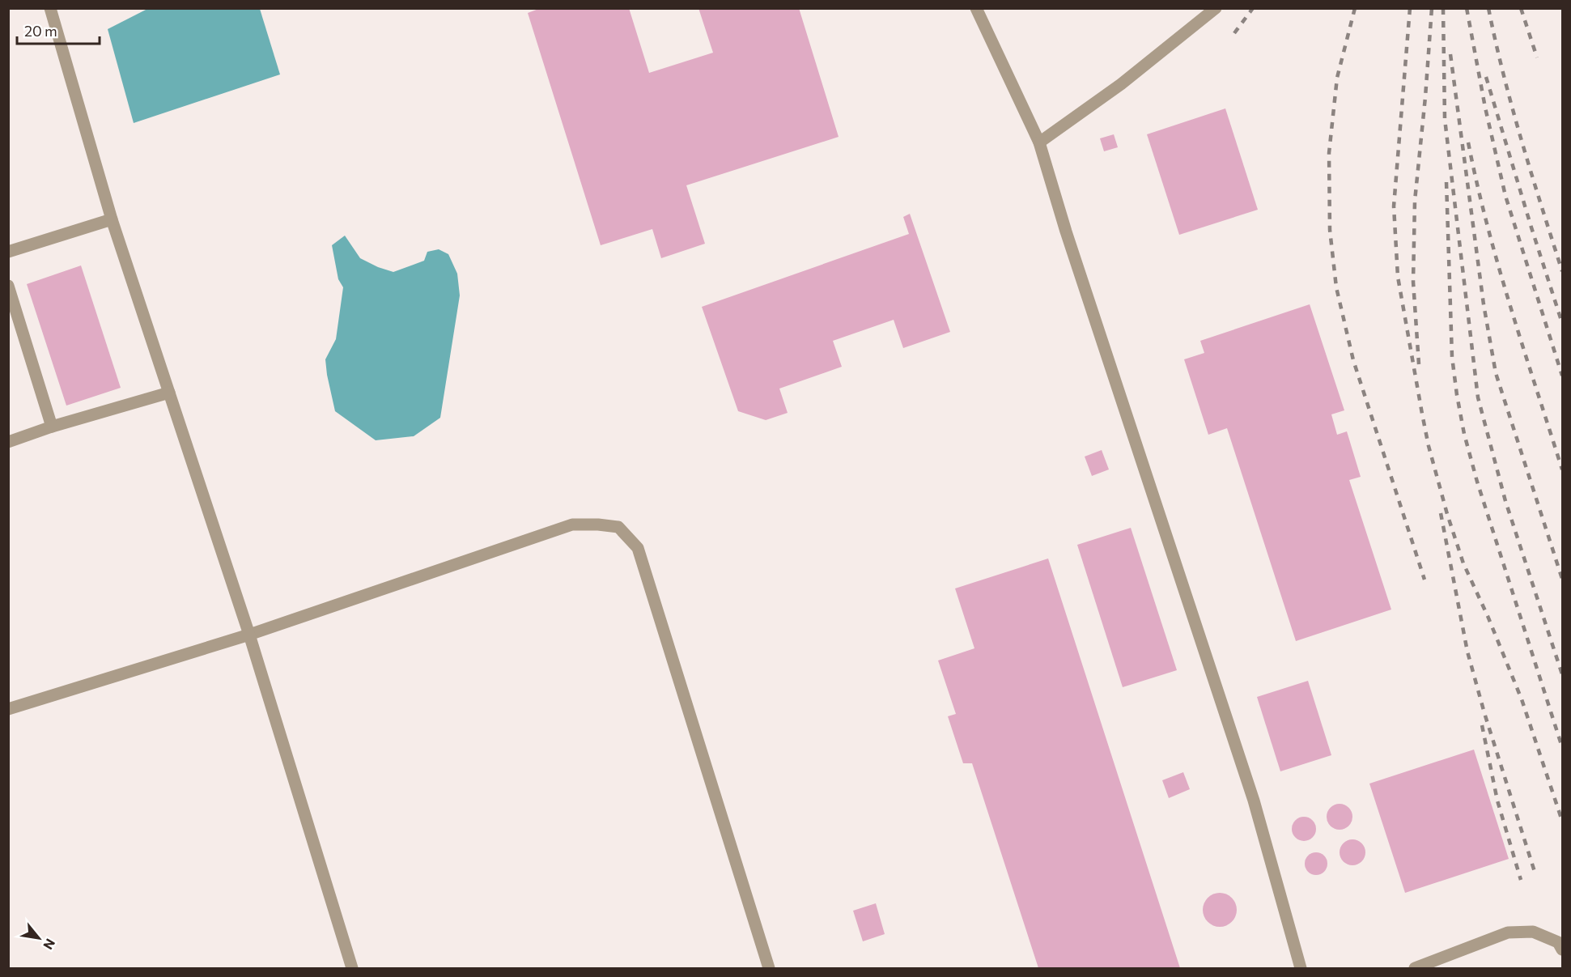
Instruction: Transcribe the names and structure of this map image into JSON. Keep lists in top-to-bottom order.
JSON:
{
  "scale_bar": "20 m",
  "north": "bottom right"
}
